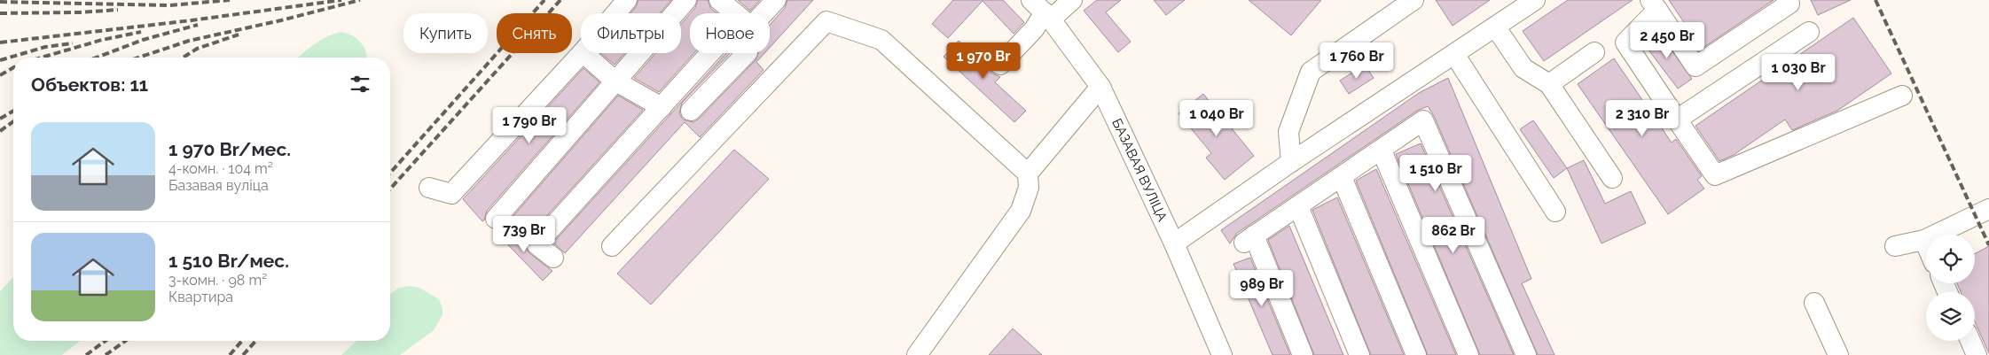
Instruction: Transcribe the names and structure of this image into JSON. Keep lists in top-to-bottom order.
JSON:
{
  "streets": {
    "street": ["БАЗАВАЯ ВУЛІЦА"]
  },
  "page": {
    "chip": [
      "Купить",
      "Снять",
      "Фильтры",
      "Новое"
    ],
    "price": [
      "2 450 Br",
      "1 970 Br",
      "1 760 Br",
      "1 030 Br",
      "1 040 Br",
      "2 310 Br",
      "1 790 Br",
      "1 510 Br",
      "739 Br",
      "862 Br",
      "989 Br"
    ],
    "heading": "Объектов: 11",
    "list": [
      {
        "name": "1 970 Br/мес.",
        "note": "4-комн. · 104 m² · Базавая вуліца"
      },
      {
        "name": "1 510 Br/мес.",
        "note": "3-комн. · 98 m² · Квартира"
      }
    ]
  }
}
